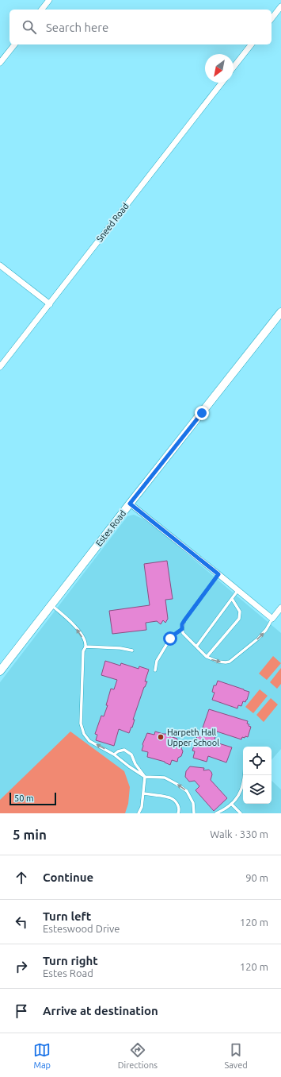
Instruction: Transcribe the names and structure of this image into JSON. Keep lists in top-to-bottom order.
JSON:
{
  "streets": {
    "main road": ["Estes Road"],
    "street": ["Sneed Road"]
  },
  "places": ["Harpeth Hall Upper School"],
  "scale_bar": "50 m",
  "north": "bottom left",
  "page": {
    "search": "Search here",
    "scale": "50 m",
    "heading": ["5 min", "Walk · 330 m"],
    "list": [
      ["Continue", "90 m"],
      ["Turn left", "Esteswood Drive", "120 m"],
      ["Turn right", "Estes Road", "120 m"],
      "Arrive at destination"
    ],
    "nav": ["Map", "Directions", "Saved"]
  }
}
